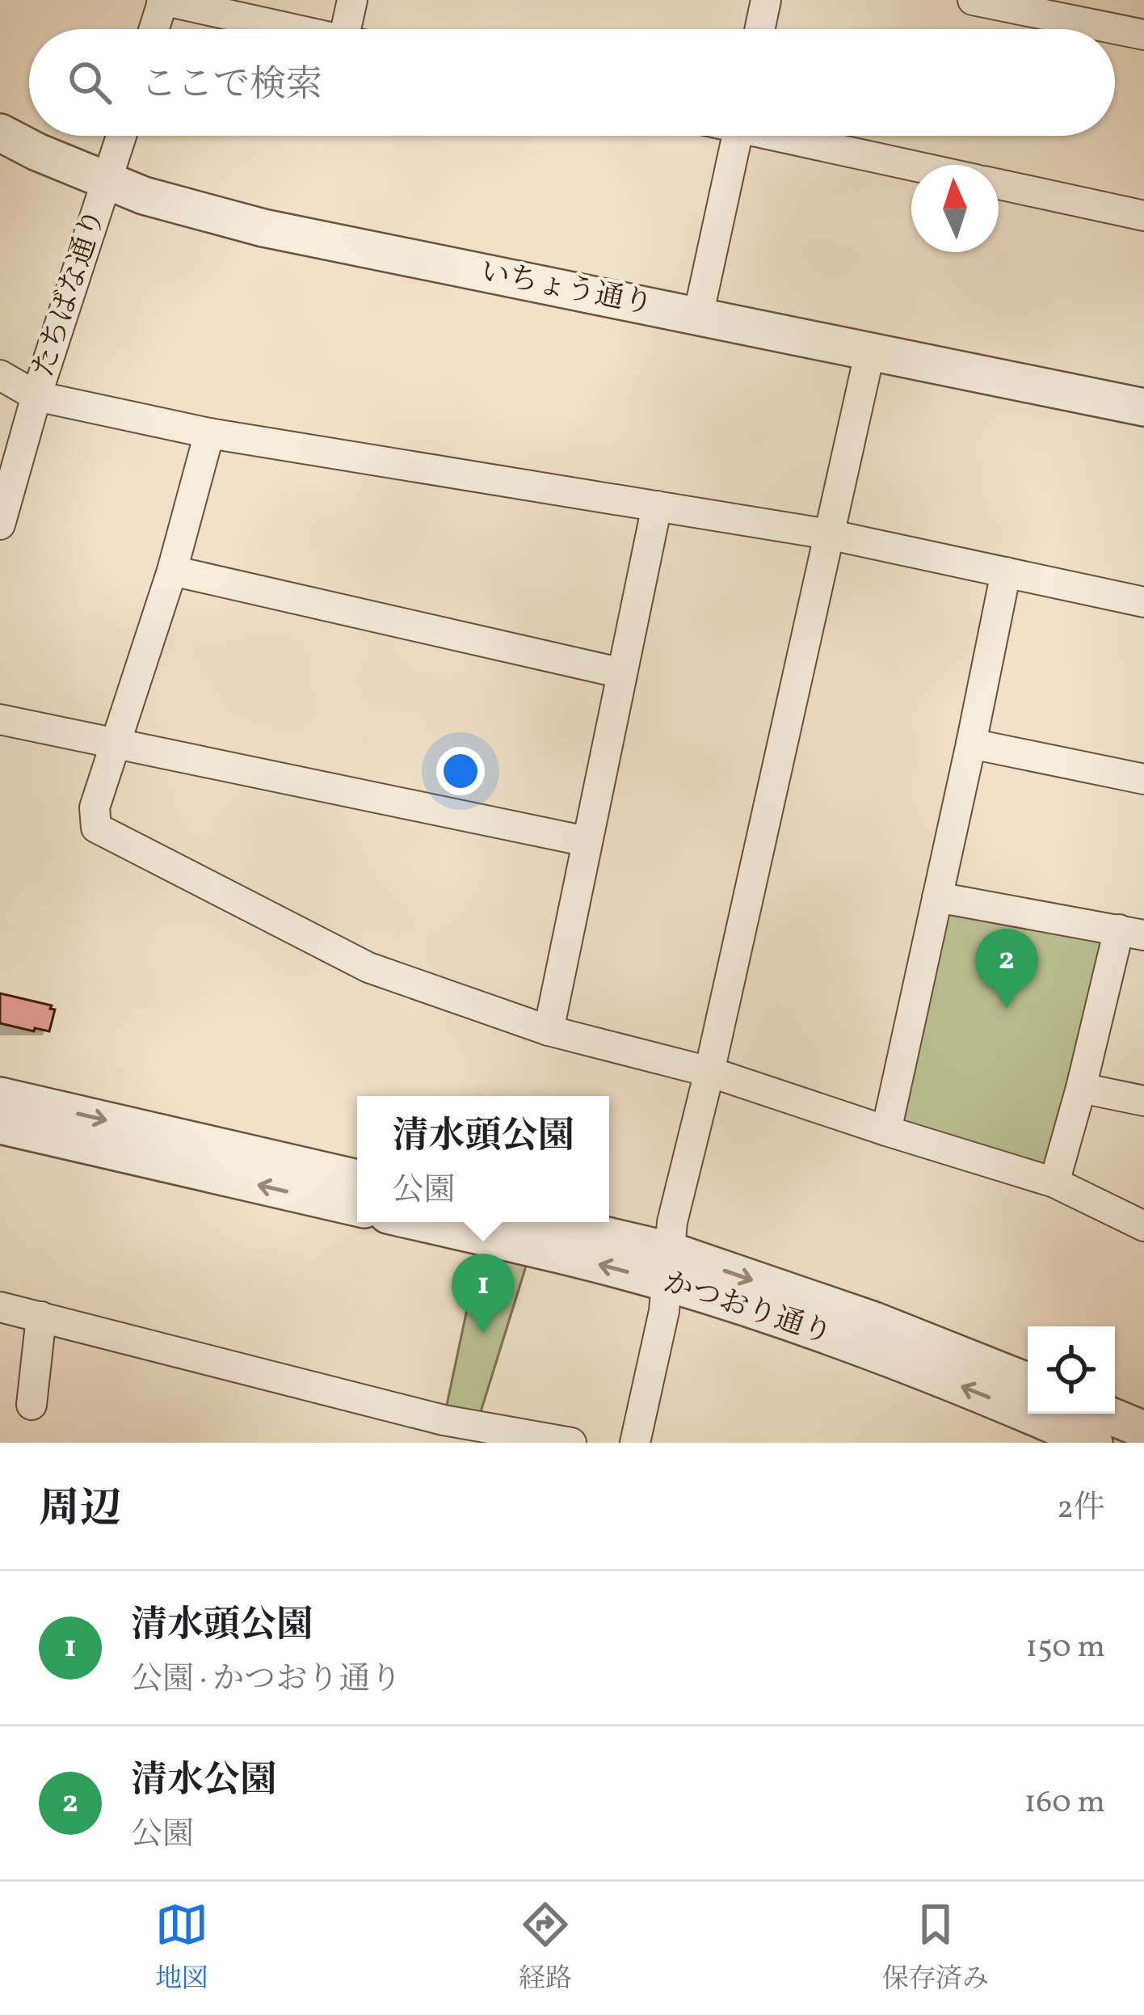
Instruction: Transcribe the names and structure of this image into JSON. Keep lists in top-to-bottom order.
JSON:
{
  "streets": {
    "street": ["いちょう通り", "たちばな通り", "かつおり通り"]
  },
  "crossings": [
    ["いちょう通り", "たちばな通り"]
  ],
  "north": "top",
  "page": {
    "search": "ここで検索",
    "pins": ["2", "1"],
    "popup": ["清水頭公園", "公園"],
    "heading": ["周辺", "2件"],
    "list": [
      {
        "mark": "1",
        "name": "清水頭公園",
        "note": "公園 · かつおり通り",
        "value": "150 m"
      },
      {
        "mark": "2",
        "name": "清水公園",
        "note": "公園",
        "value": "160 m"
      }
    ],
    "nav": ["地図", "経路", "保存済み"]
  }
}
